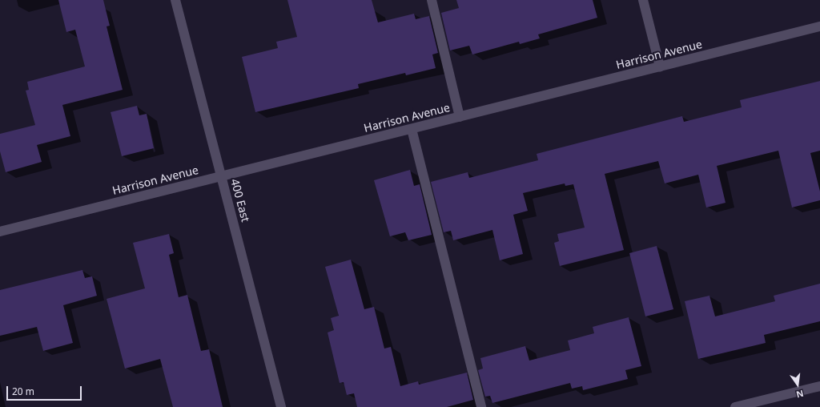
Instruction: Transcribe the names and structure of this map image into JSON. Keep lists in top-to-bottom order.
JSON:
{
  "streets": {
    "street": ["Harrison Avenue", "400 East"]
  },
  "crossings": [
    ["Harrison Avenue", "400 East"]
  ],
  "scale_bar": "20 m",
  "north": "bottom"
}
